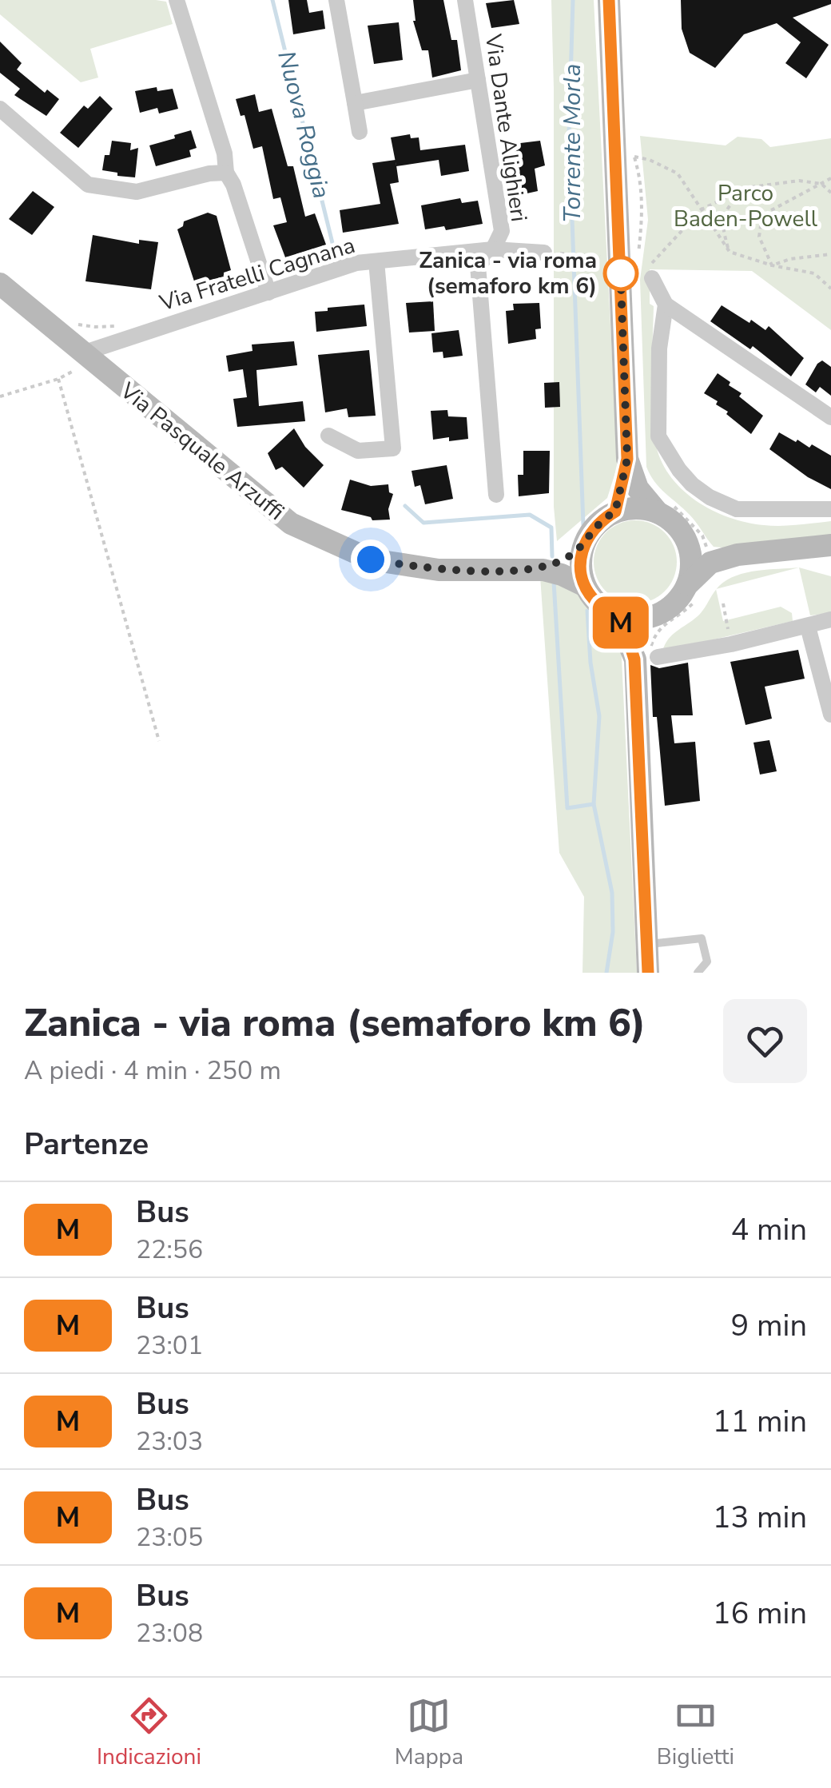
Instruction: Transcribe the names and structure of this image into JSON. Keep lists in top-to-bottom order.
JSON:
{
  "streets": {
    "main road": ["Via Pasquale Arzuffi"],
    "street": ["Via Dante Alighieri", "Via Fratelli Cagnana"]
  },
  "crossings": [
    ["Via Dante Alighieri", "Via Fratelli Cagnana"],
    ["Via Fratelli Cagnana", "Via Pasquale Arzuffi"]
  ],
  "water": ["Nuova Roggia", "Torrente Morla"],
  "parks": ["Parco Baden-Powell"],
  "places": ["Zanica - via roma (semaforo km 6)"],
  "lines": ["bus line M"],
  "page": {
    "on_map": "M",
    "heading": [
      ["Zanica - via roma (semaforo km 6)", "A piedi · 4 min · 250 m"],
      "Partenze"
    ],
    "list": [
      {
        "mark": "M",
        "name": "Bus",
        "note": "22:56",
        "value": "4 min"
      },
      {
        "mark": "M",
        "name": "Bus",
        "note": "23:01",
        "value": "9 min"
      },
      {
        "mark": "M",
        "name": "Bus",
        "note": "23:03",
        "value": "11 min"
      },
      {
        "mark": "M",
        "name": "Bus",
        "note": "23:05",
        "value": "13 min"
      },
      {
        "mark": "M",
        "name": "Bus",
        "note": "23:08",
        "value": "16 min"
      }
    ],
    "tabs": ["Indicazioni", "Mappa", "Biglietti"]
  }
}
